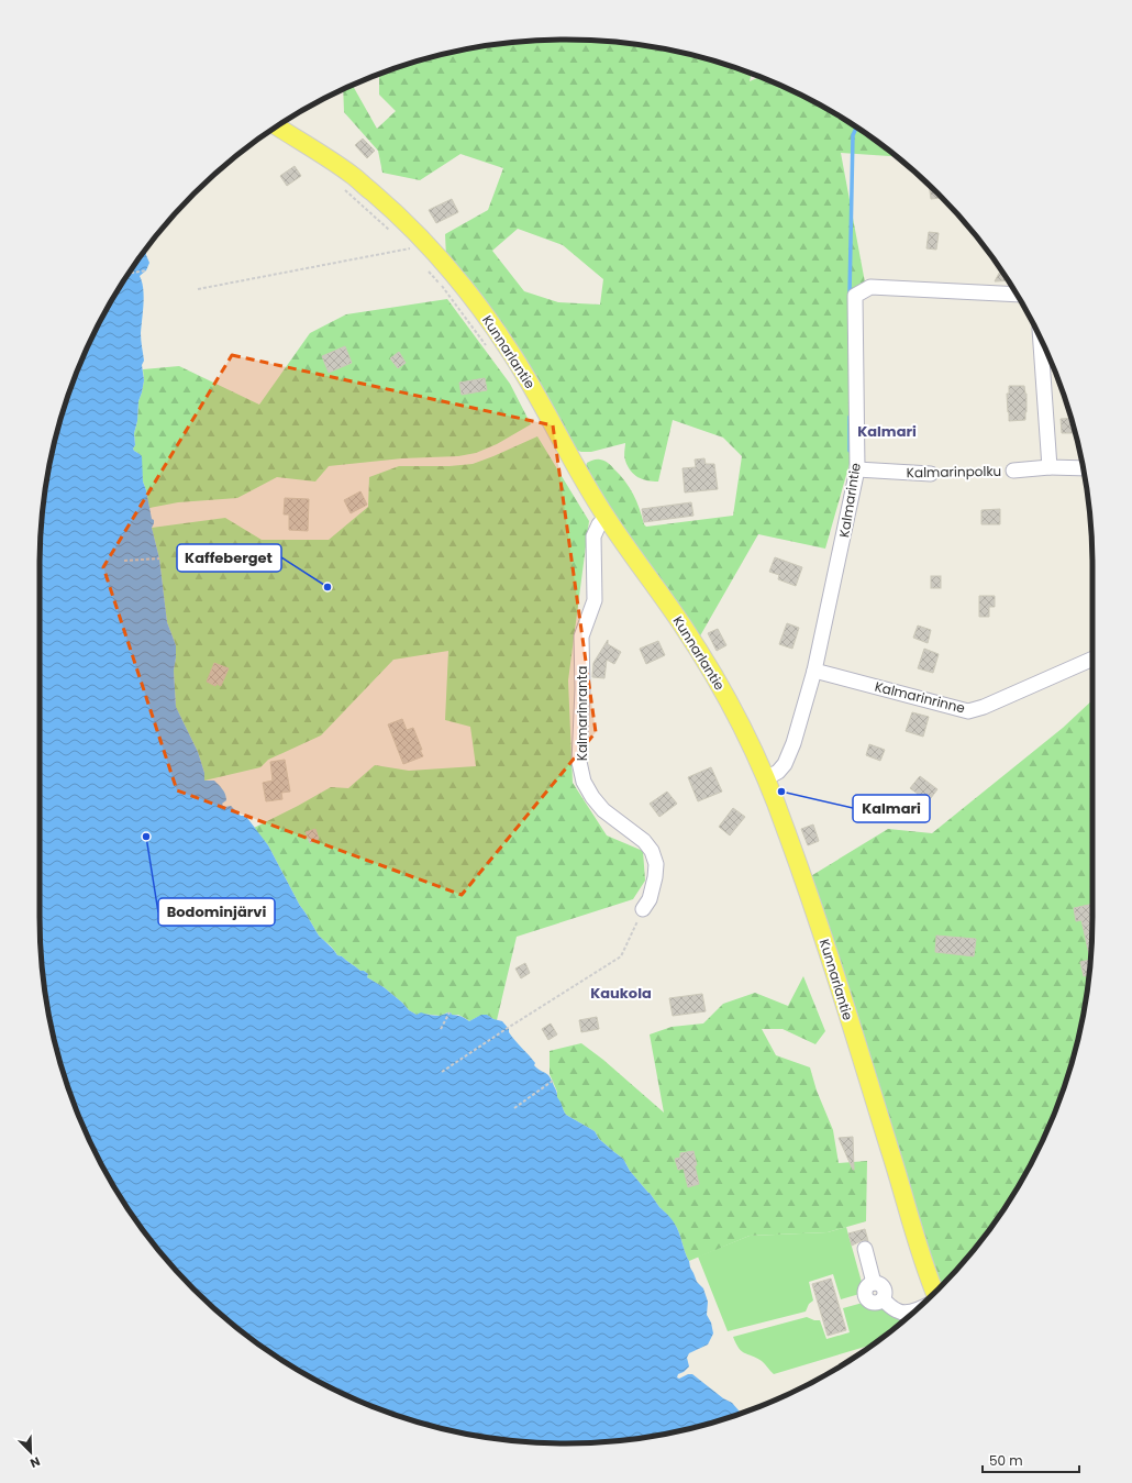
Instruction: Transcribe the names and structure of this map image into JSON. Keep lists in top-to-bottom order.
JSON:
{
  "streets": {
    "main road": ["Kunnarlantie"],
    "street": [
      "Kalmarinpolku",
      "Kalmarintie",
      "Kalmarinrinne",
      "Kalmarinranta"
    ]
  },
  "crossings": [
    ["Kunnarlantie", "Kalmarintie"],
    ["Kunnarlantie", "Kalmarinranta"],
    ["Kalmarinpolku", "Kalmarintie"],
    ["Kalmarintie", "Kalmarinrinne"]
  ],
  "districts": ["Kalmari", "Kaukola"],
  "places": ["Kaffeberget", "Kalmari", "Bodominjärvi"],
  "scale_bar": "50 m",
  "north": "bottom right"
}
